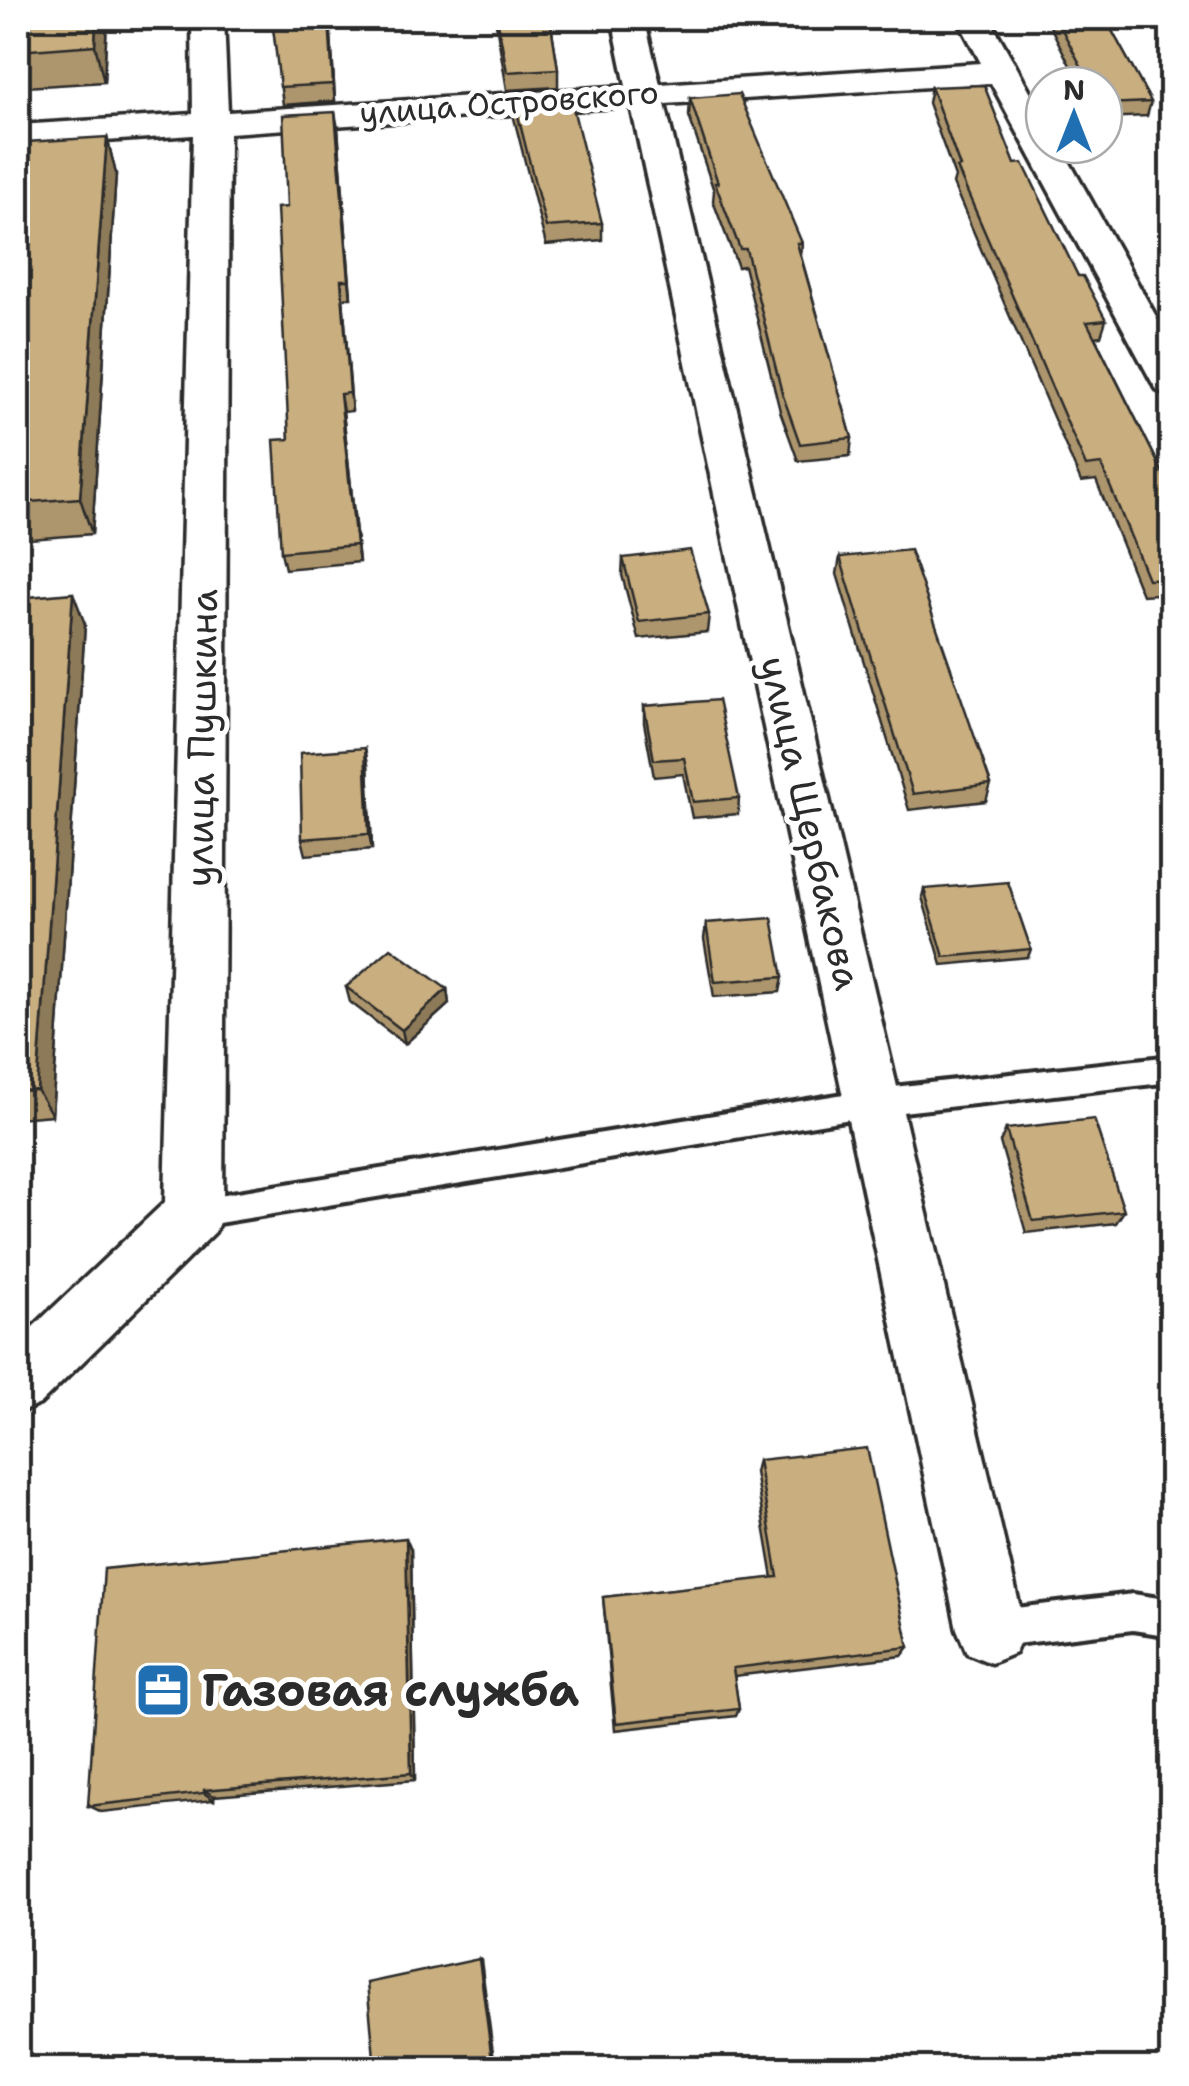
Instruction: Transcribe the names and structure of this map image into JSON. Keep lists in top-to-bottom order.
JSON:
{
  "streets": {
    "street": ["улица Островского", "улица Пушкина", "улица Щербакова"]
  },
  "crossings": [
    ["улица Островского", "улица Пушкина"],
    ["улица Островского", "улица Щербакова"]
  ],
  "places": {
    "office": ["Газовая служба"]
  },
  "north": "top"
}
